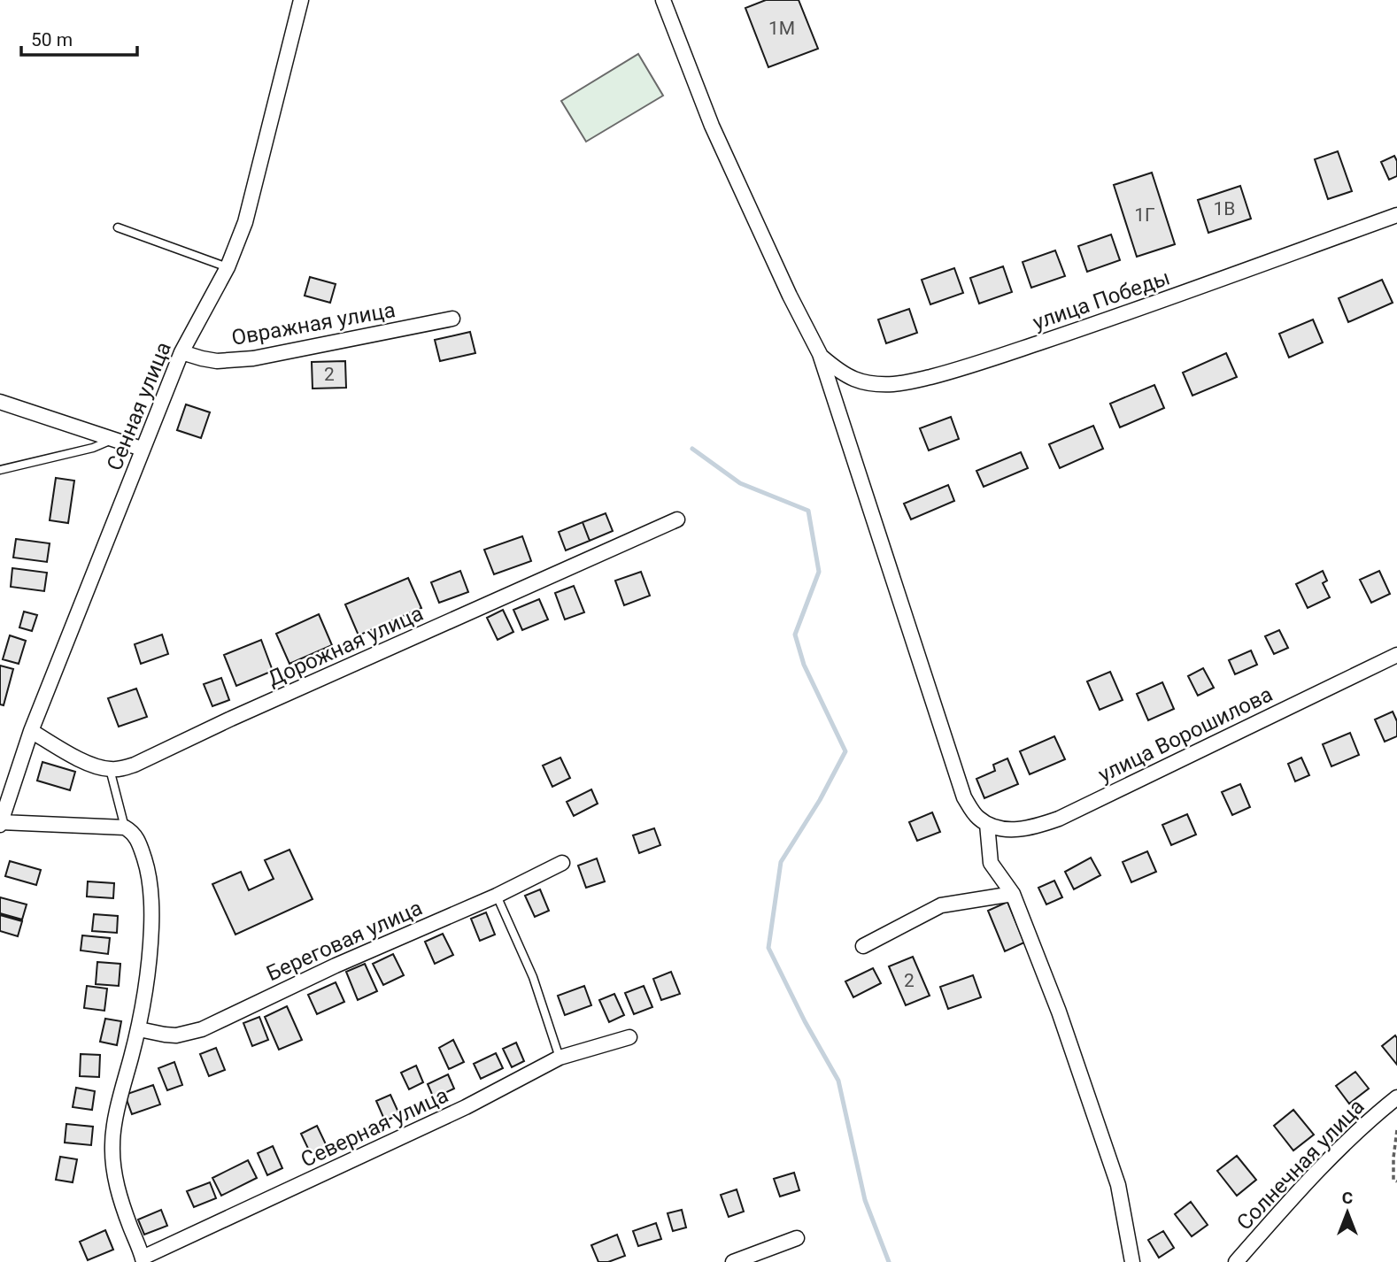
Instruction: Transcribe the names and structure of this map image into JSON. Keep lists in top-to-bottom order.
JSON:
{
  "streets": {
    "street": [
      "улица Победы",
      "Овражная улица",
      "Сенная улица",
      "Дорожная улица",
      "улица Ворошилова",
      "Береговая улица",
      "Северная улица",
      "Солнечная улица"
    ]
  },
  "crossings": [
    ["Овражная улица", "Сенная улица"]
  ],
  "house_numbers": [
    "1М",
    "1В",
    "1Г",
    "2",
    "2"
  ],
  "scale_bar": "50 m",
  "north": "top"
}
